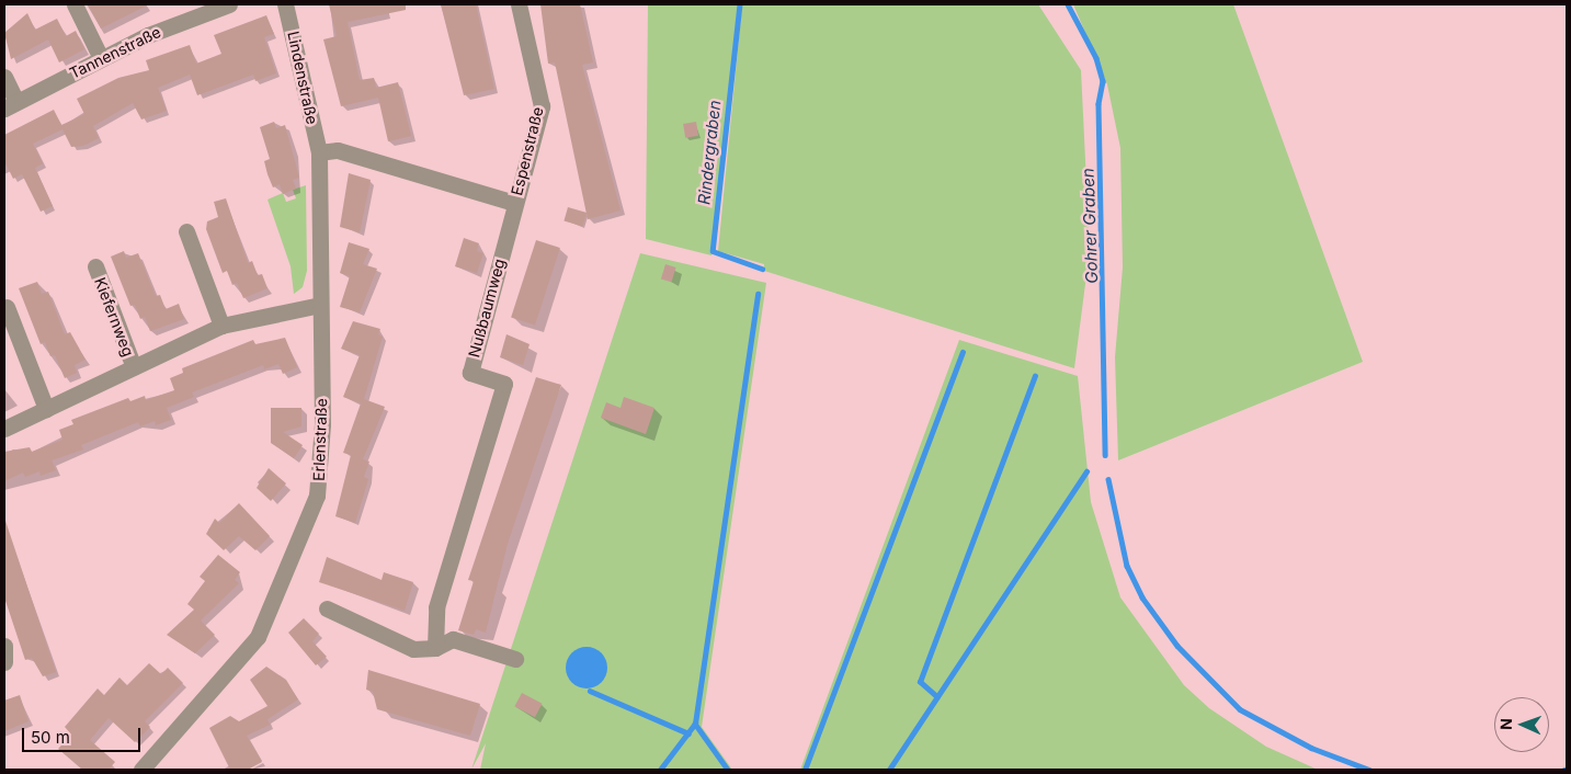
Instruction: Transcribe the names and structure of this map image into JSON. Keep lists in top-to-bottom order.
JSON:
{
  "streets": {
    "street": [
      "Tannenstraße",
      "Lindenstraße",
      "Espenstraße",
      "Nußbaumweg",
      "Kiefernweg",
      "Erlenstraße"
    ]
  },
  "crossings": [
    ["Lindenstraße", "Erlenstraße"],
    ["Espenstraße", "Nußbaumweg"],
    ["Kiefernweg", "Erlenstraße"]
  ],
  "water": ["Rindergraben", "Gohrer Graben"],
  "scale_bar": "50 m",
  "north": "left"
}
